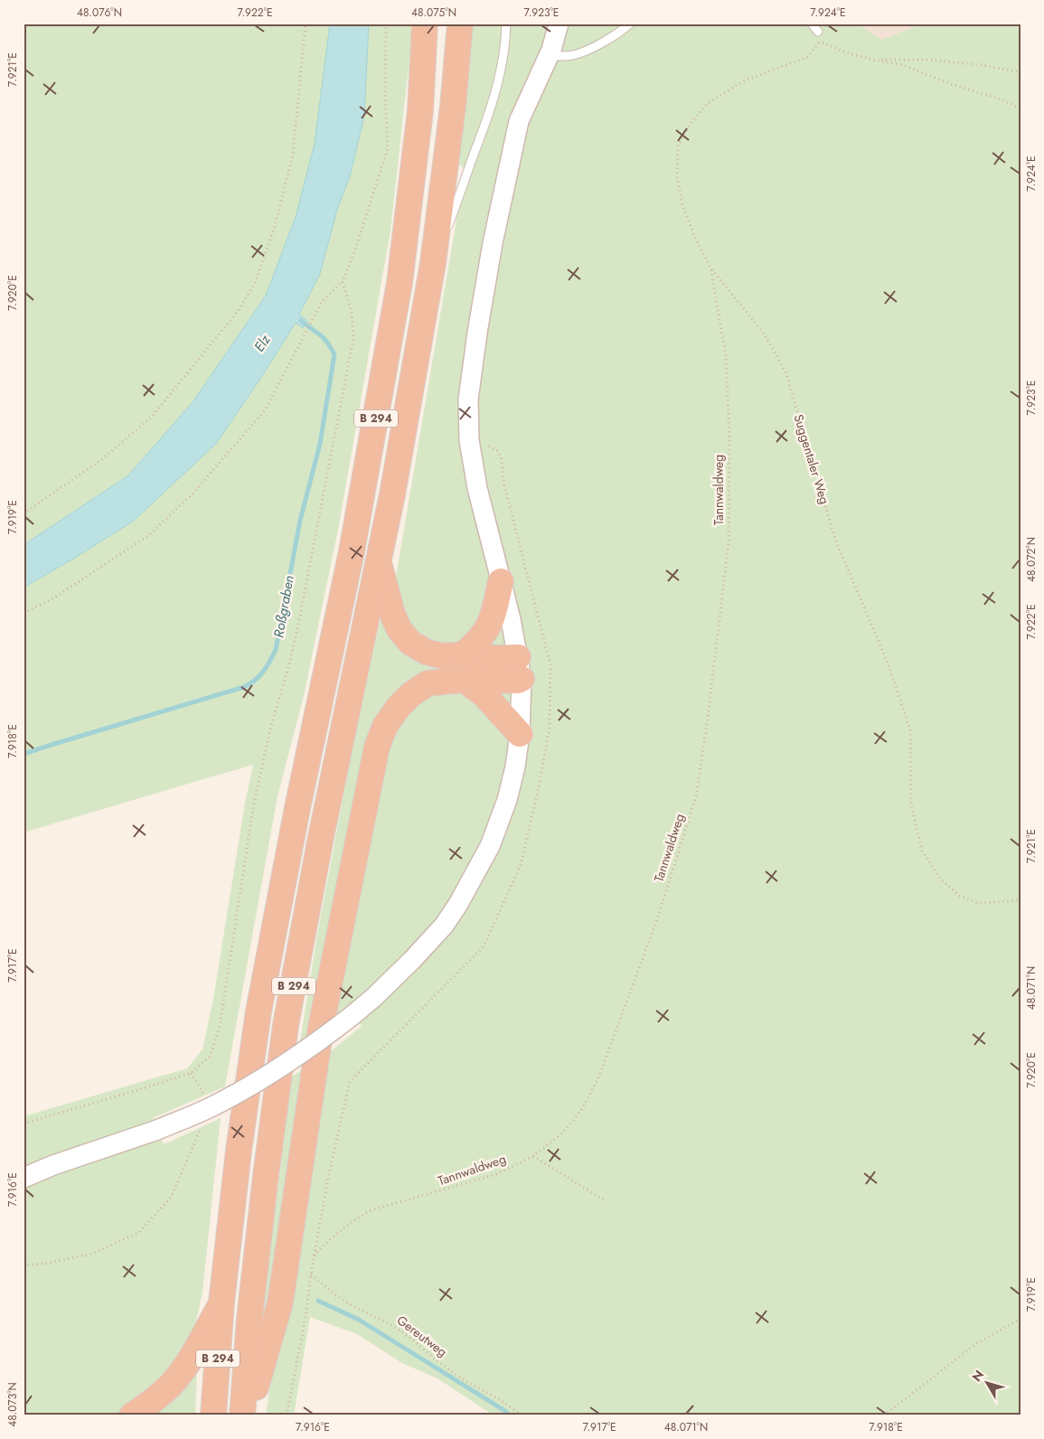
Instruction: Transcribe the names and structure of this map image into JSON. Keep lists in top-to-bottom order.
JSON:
{
  "streets": {
    "highway": ["B 294"],
    "path": ["Suggentaler Weg", "Tannwaldweg", "Gereutweg"]
  },
  "crossings": [
    ["Suggentaler Weg", "Tannwaldweg"],
    ["Tannwaldweg", "Gereutweg"]
  ],
  "water": ["Elz", "Roßgraben"],
  "north": "top left",
  "coordinates": [
    "48.076°N",
    "7.922°E",
    "48.075°N",
    "7.923°E",
    "7.924°E",
    "7.921°E",
    "7.920°E",
    "7.919°E",
    "48.072°N",
    "7.918°E",
    "7.917°E",
    "48.071°N",
    "7.916°E",
    "48.073°N"
  ]
}
